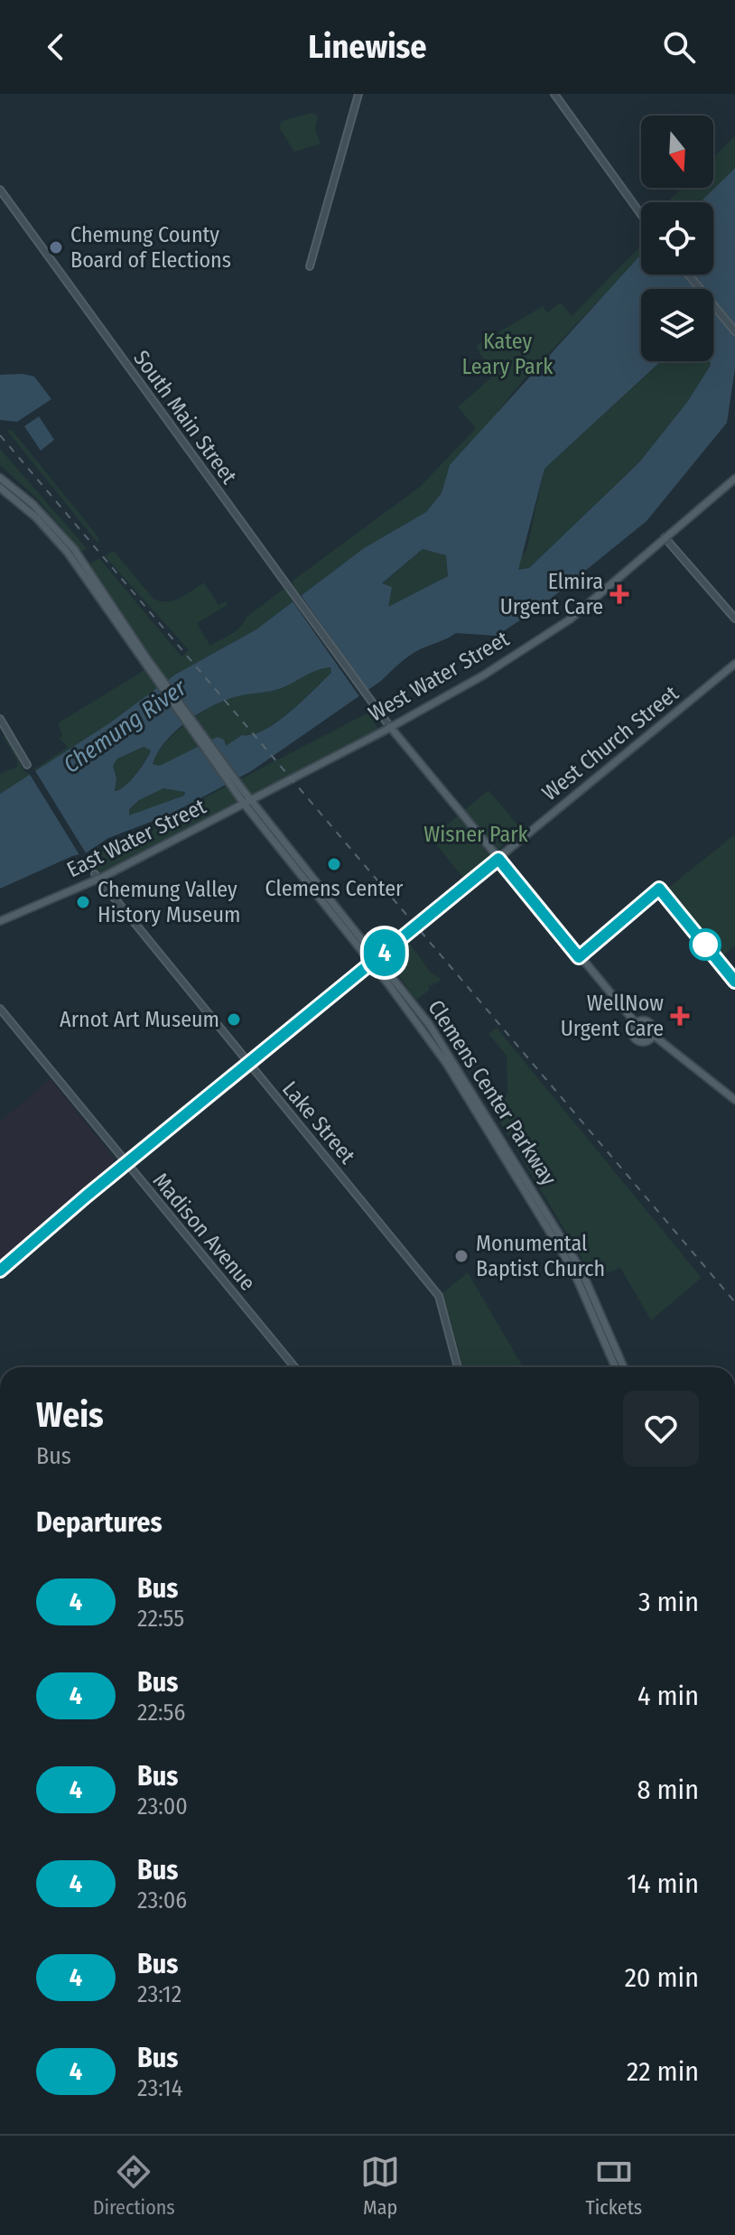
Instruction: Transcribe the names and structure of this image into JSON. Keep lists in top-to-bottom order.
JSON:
{
  "streets": {
    "main road": [
      "West Water Street",
      "West Church Street",
      "East Water Street",
      "Clemens Center Parkway"
    ],
    "street": ["South Main Street", "Lake Street", "Madison Avenue"]
  },
  "crossings": [
    ["South Main Street", "West Water Street"],
    ["West Water Street", "East Water Street"],
    ["West Church Street", "Clemens Center Parkway"],
    ["West Church Street", "Lake Street"],
    ["West Church Street", "Madison Avenue"],
    ["East Water Street", "Clemens Center Parkway"],
    ["East Water Street", "Lake Street"]
  ],
  "water": ["Chemung River"],
  "parks": ["Katey Leary Park", "Wisner Park"],
  "places": {
    "other": [
      "Chemung County Board of Elections",
      "Clemens Center",
      "Chemung Valley History Museum",
      "Arnot Art Museum",
      "Monumental Baptist Church"
    ],
    "health": ["Elmira Urgent Care", "WellNow Urgent Care"]
  },
  "lines": ["bus line 4"],
  "north": "bottom",
  "page": {
    "header": "Linewise",
    "on_map": "4",
    "heading": [
      ["Weis", "Bus"],
      "Departures"
    ],
    "list": [
      {
        "mark": "4",
        "name": "Bus",
        "note": "22:55",
        "value": "3 min"
      },
      {
        "mark": "4",
        "name": "Bus",
        "note": "22:56",
        "value": "4 min"
      },
      {
        "mark": "4",
        "name": "Bus",
        "note": "23:00",
        "value": "8 min"
      },
      {
        "mark": "4",
        "name": "Bus",
        "note": "23:06",
        "value": "14 min"
      },
      {
        "mark": "4",
        "name": "Bus",
        "note": "23:12",
        "value": "20 min"
      },
      {
        "mark": "4",
        "name": "Bus",
        "note": "23:14",
        "value": "22 min"
      }
    ],
    "tabs": ["Directions", "Map", "Tickets"]
  }
}
